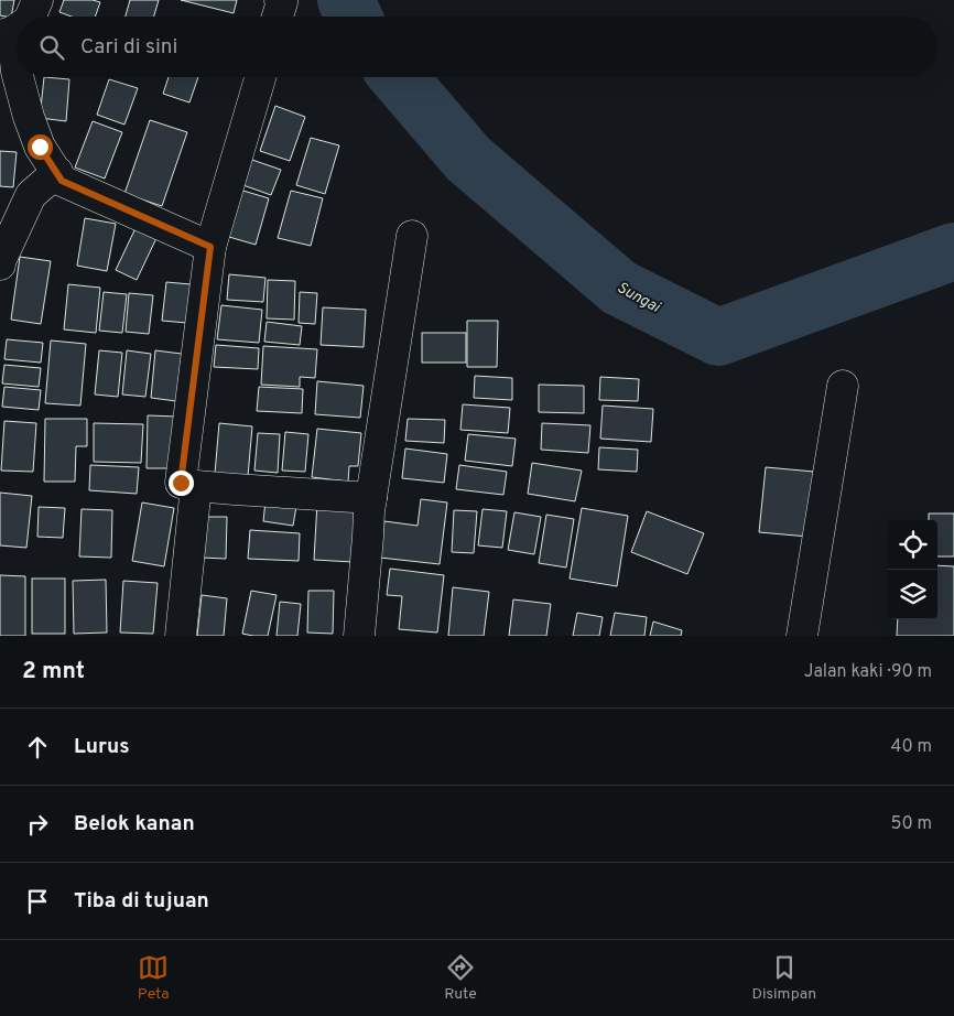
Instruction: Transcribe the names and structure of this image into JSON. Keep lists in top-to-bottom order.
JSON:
{
  "water": ["Sungai"],
  "page": {
    "search": "Cari di sini",
    "heading": ["2 mnt", "Jalan kaki · 90 m"],
    "list": [
      ["Lurus", "40 m"],
      ["Belok kanan", "50 m"],
      "Tiba di tujuan"
    ],
    "nav": ["Peta", "Rute", "Disimpan"]
  }
}
